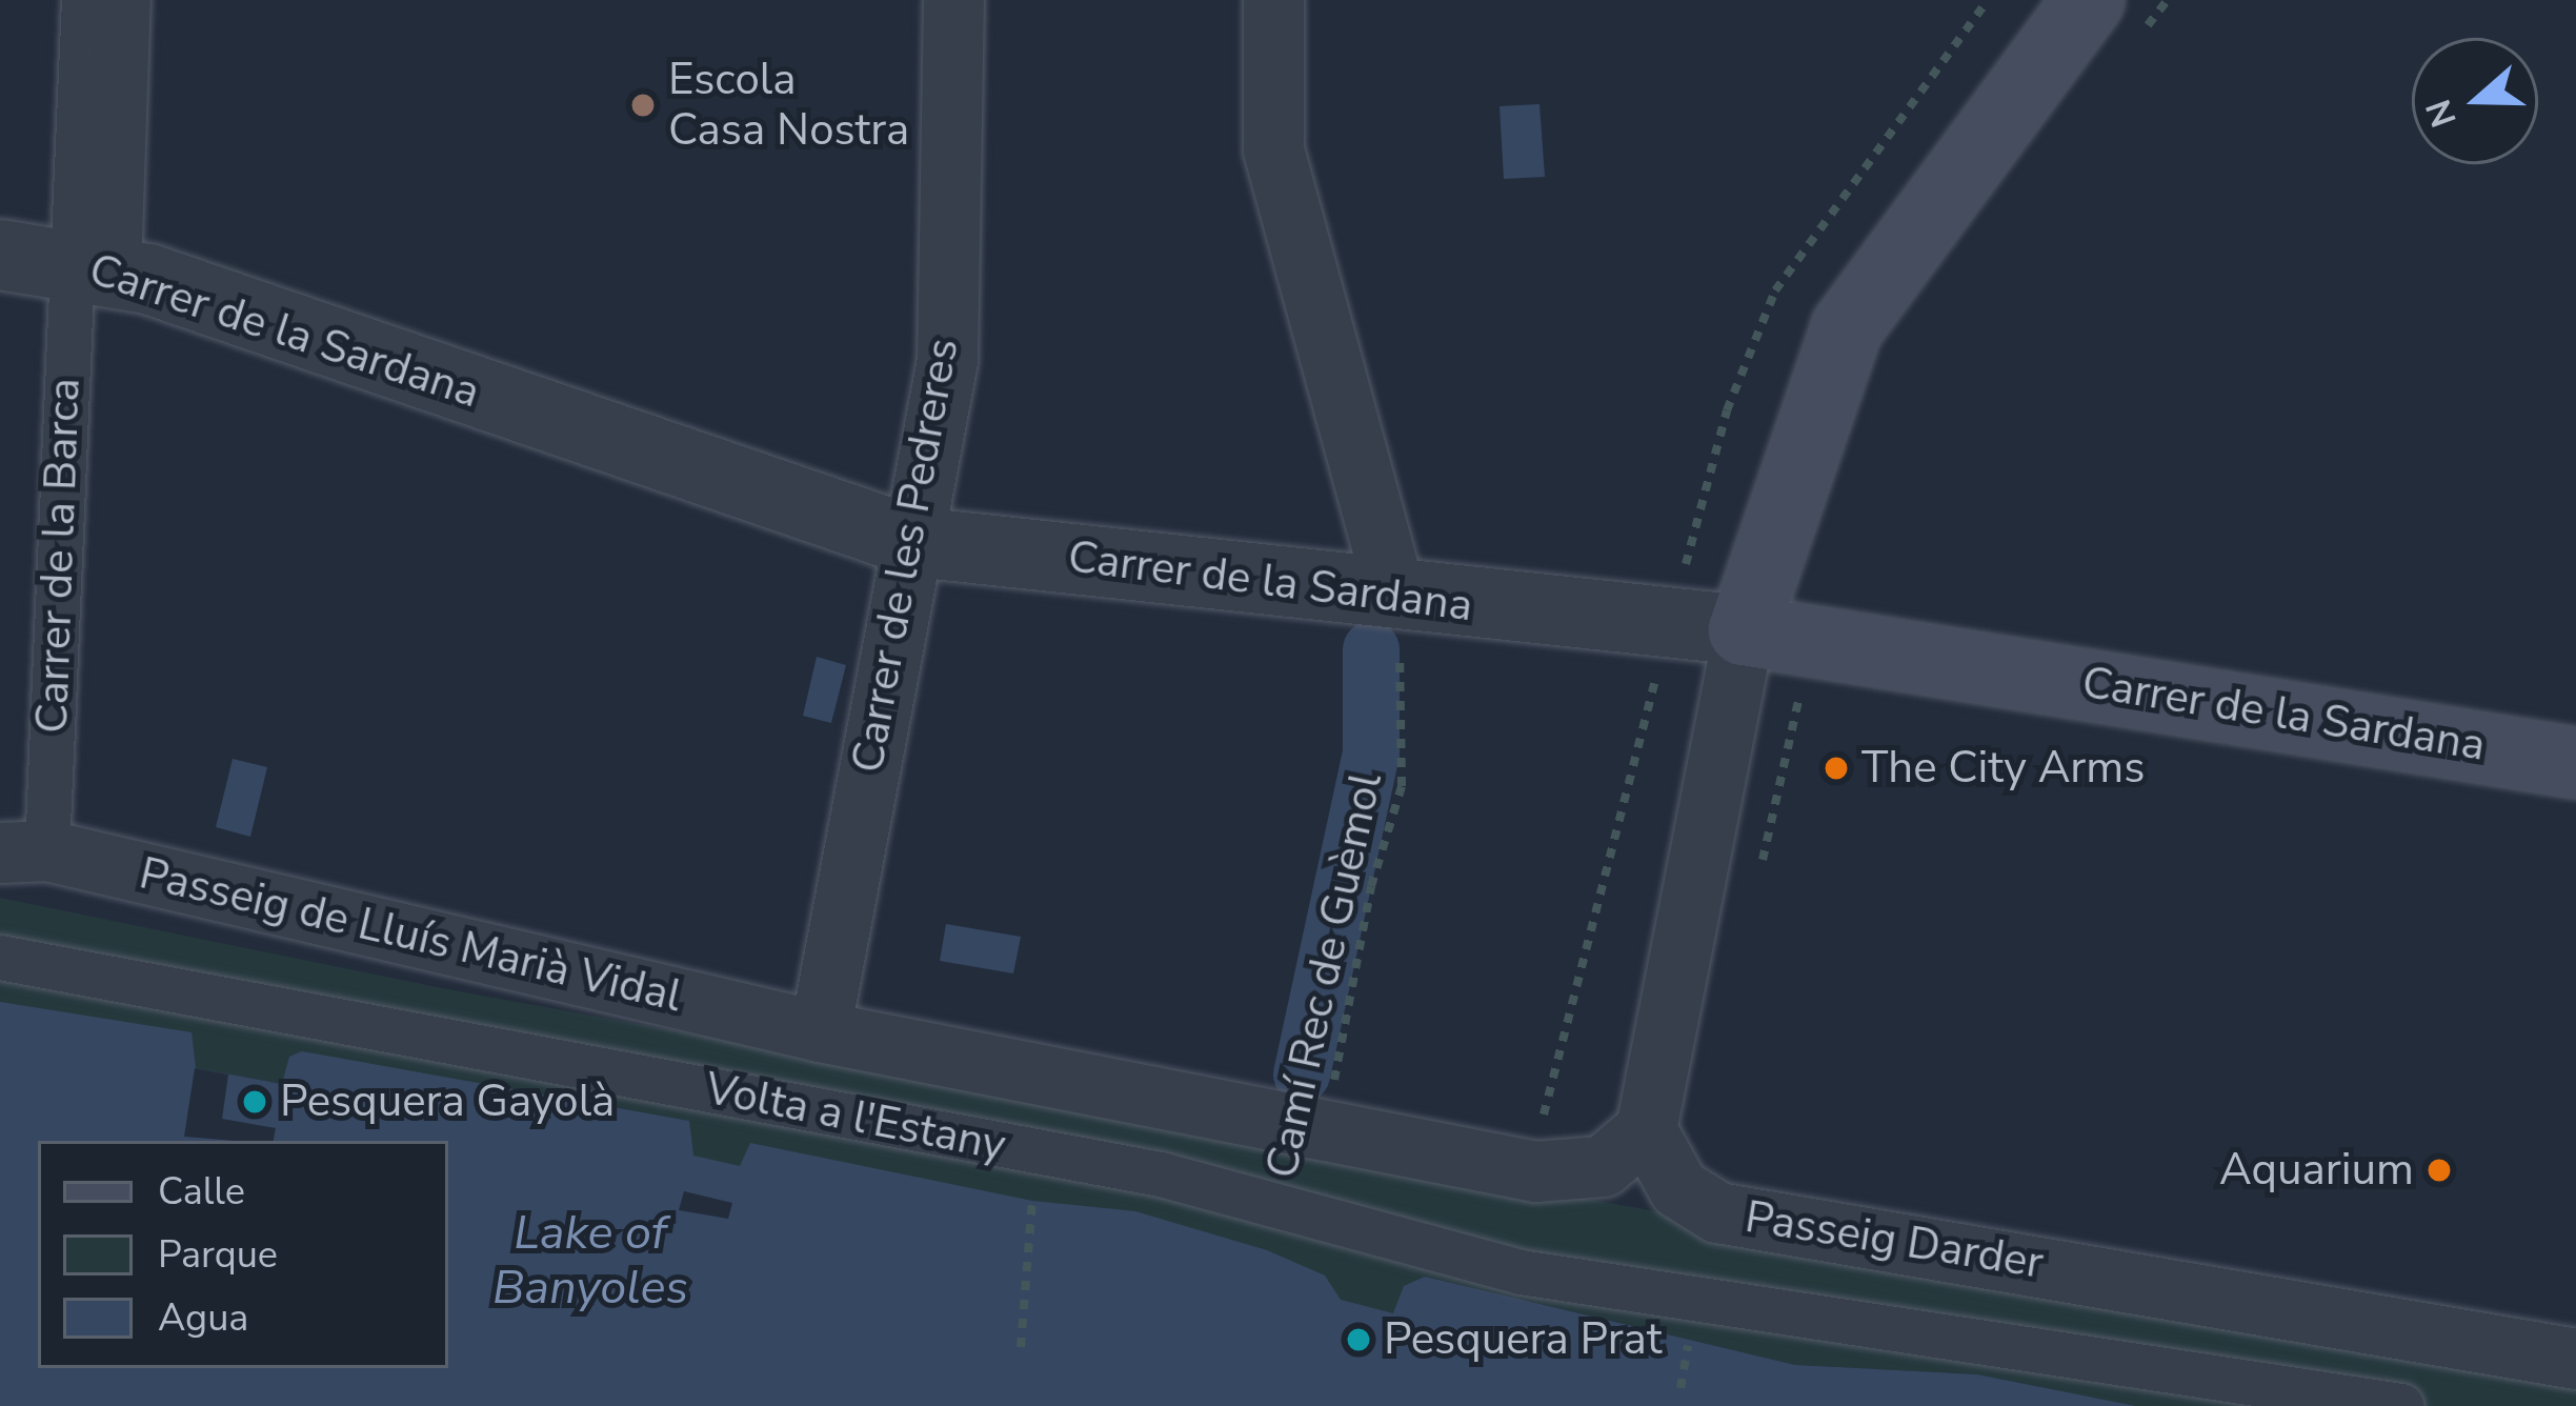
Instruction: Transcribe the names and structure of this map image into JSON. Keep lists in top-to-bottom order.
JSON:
{
  "streets": {
    "main road": ["Carrer de la Sardana"],
    "street": [
      "Carrer de la Barca",
      "Carrer de les Pedreres",
      "Passeig de Lluís Marià Vidal",
      "Volta a l'Estany",
      "Passeig Darder"
    ],
    "path": ["Camí Rec de Guèmol"]
  },
  "crossings": [
    ["Carrer de la Sardana", "Carrer de la Barca"],
    ["Carrer de la Sardana", "Carrer de les Pedreres"],
    ["Carrer de la Sardana", "Camí Rec de Guèmol"],
    ["Carrer de la Barca", "Passeig de Lluís Marià Vidal"],
    ["Carrer de les Pedreres", "Passeig de Lluís Marià Vidal"],
    ["Volta a l'Estany", "Passeig Darder"]
  ],
  "water": ["Lake of Banyoles"],
  "places": [
    "Escola Casa Nostra",
    "The City Arms",
    "Pesquera Gayolà",
    "Aquarium",
    "Pesquera Prat"
  ],
  "legend": ["Calle", "Parque", "Agua"],
  "north": "left"
}
